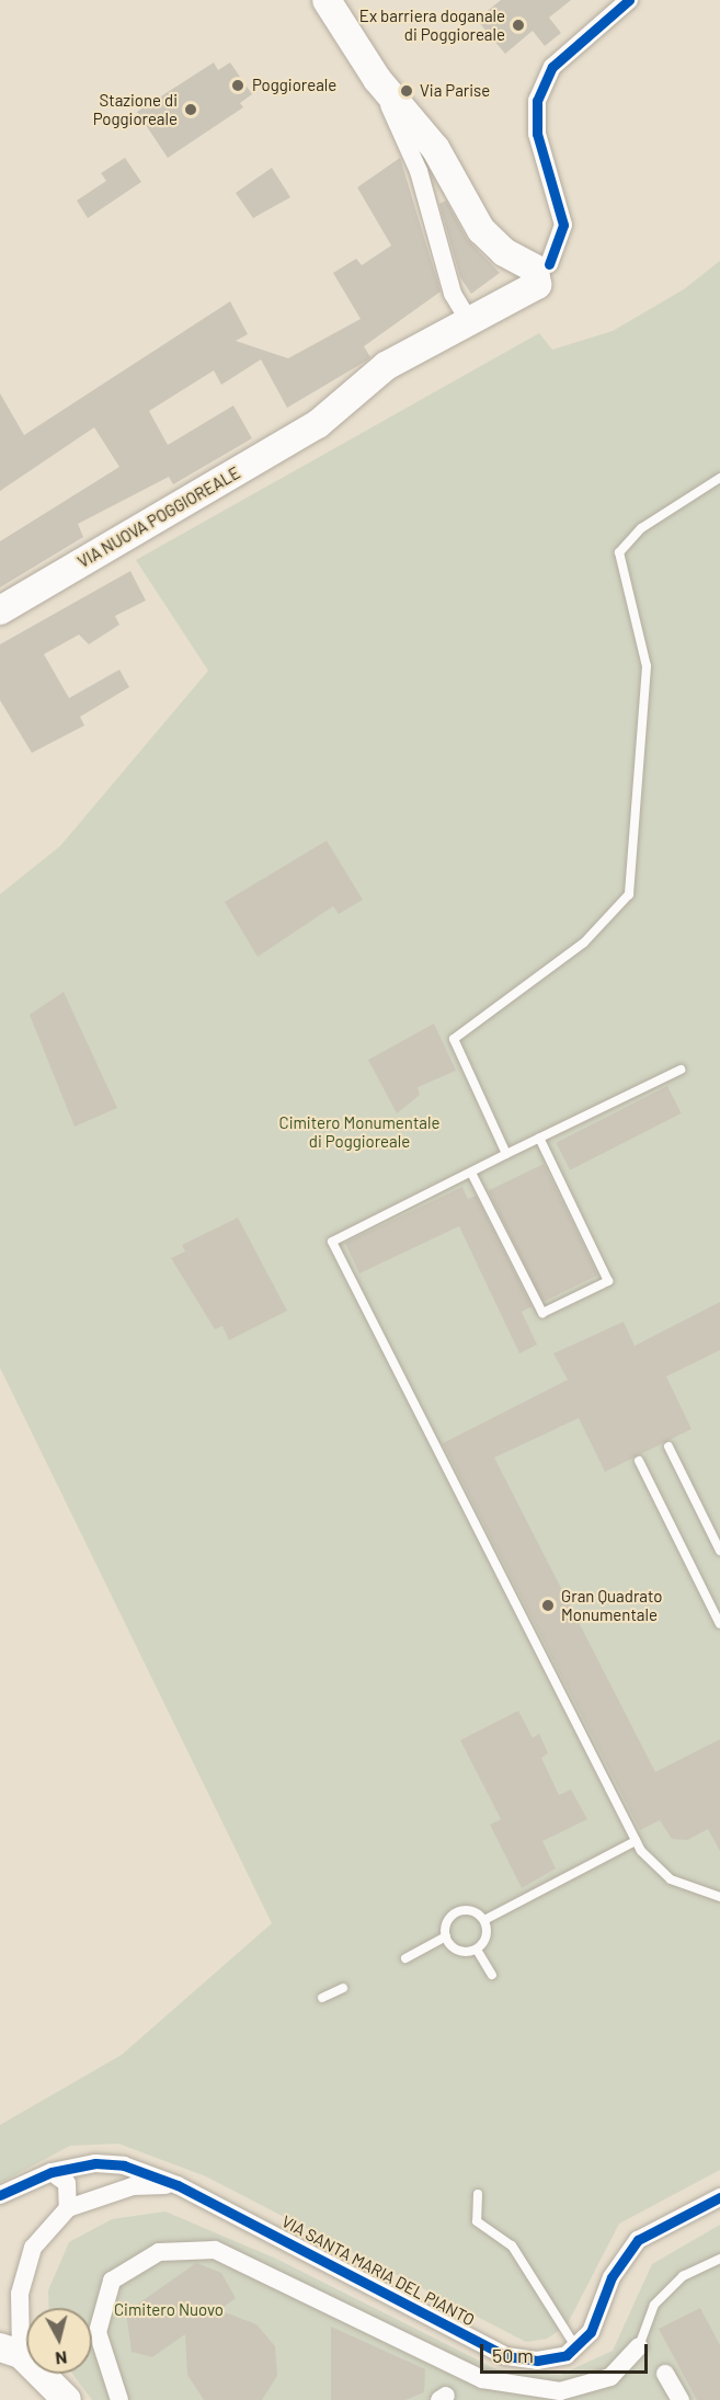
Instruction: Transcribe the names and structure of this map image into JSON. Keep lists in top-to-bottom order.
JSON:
{
  "streets": {
    "main road": ["VIA NUOVA POGGIOREALE"],
    "street": ["VIA SANTA MARIA DEL PIANTO"]
  },
  "parks": ["Cimitero Monumentale di Poggioreale", "Cimitero Nuovo"],
  "places": [
    "Ex barriera doganale di Poggioreale",
    "Poggioreale",
    "Via Parise",
    "Stazione di Poggioreale",
    "Gran Quadrato Monumentale"
  ],
  "scale_bar": "50 m",
  "north": "bottom"
}
